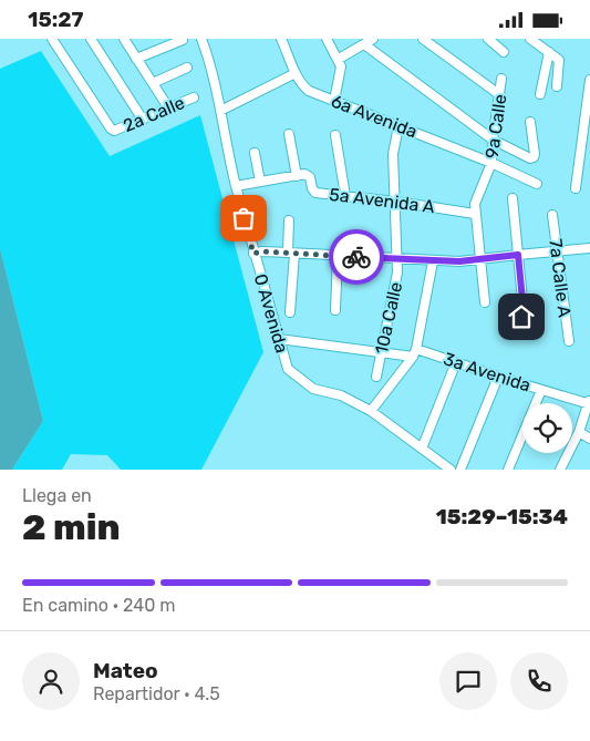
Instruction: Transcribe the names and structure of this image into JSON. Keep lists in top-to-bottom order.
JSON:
{
  "streets": {
    "street": [
      "2a Calle",
      "6a Avenida",
      "9a Calle",
      "5a Avenida A",
      "7a Calle A",
      "0 Avenida",
      "10a Calle",
      "3a Avenida"
    ]
  },
  "crossings": [
    ["6a Avenida", "9a Calle"],
    ["6a Avenida", "10a Calle"],
    ["9a Calle", "5a Avenida A"],
    ["5a Avenida A", "10a Calle"],
    ["0 Avenida", "3a Avenida"],
    ["10a Calle", "3a Avenida"]
  ],
  "page": {
    "status": "15:27",
    "heading": ["2 min", "Llega en", "15:29–15:34"],
    "panel": ["Mateo", "Repartidor · 4.5"],
    "bar": "En camino · 240 m"
  }
}
